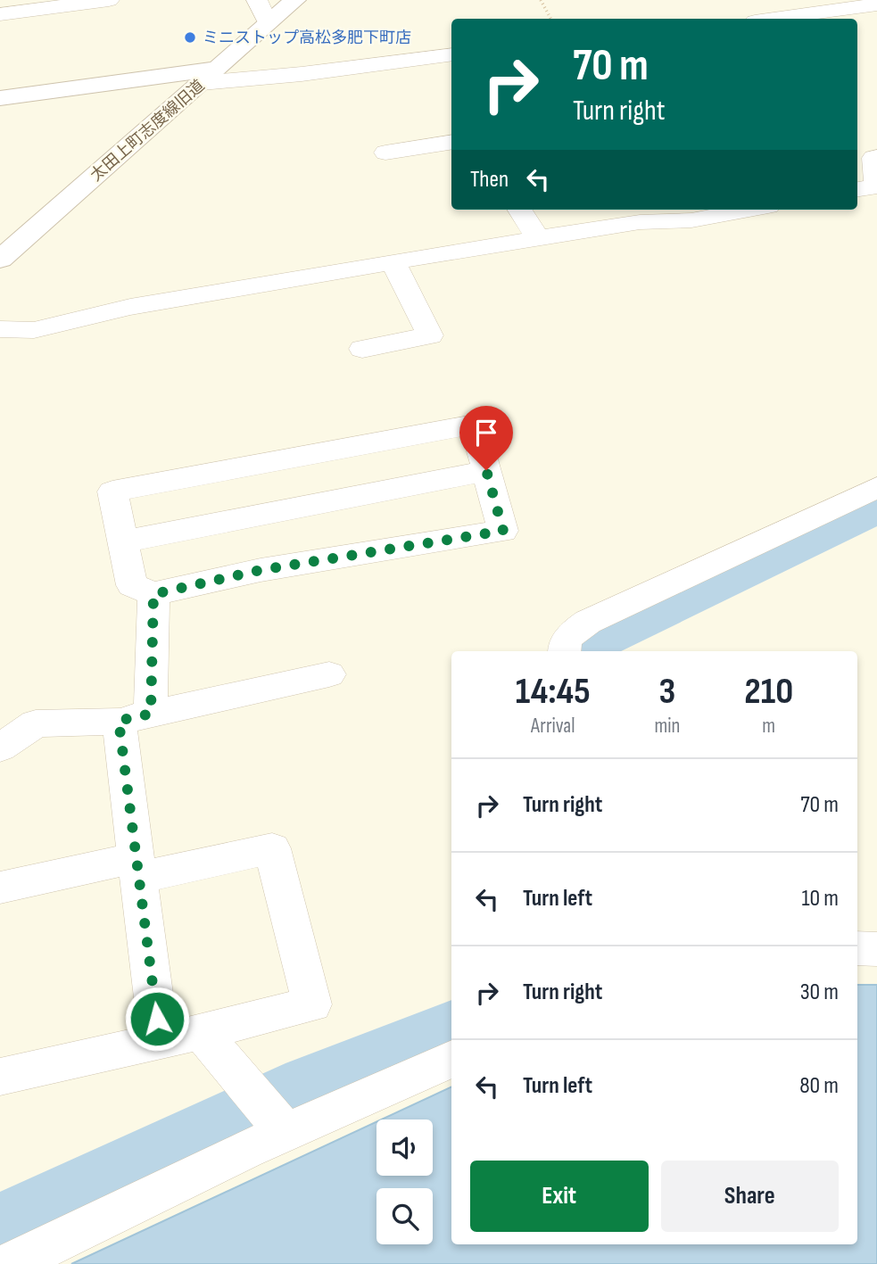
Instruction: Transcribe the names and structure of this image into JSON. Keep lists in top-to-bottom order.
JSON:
{
  "streets": {
    "street": ["太田上町志度線旧道"]
  },
  "places": ["ミニストップ高松多肥下町店"],
  "page": {
    "turn": ["70 m", "Turn right"],
    "then": "Then",
    "eta": [
      "14:45",
      "Arrival",
      "3",
      "min",
      "210",
      "m"
    ],
    "list": [
      {
        "name": "Turn right",
        "value": "70 m"
      },
      {
        "name": "Turn left",
        "value": "10 m"
      },
      {
        "name": "Turn right",
        "value": "30 m"
      },
      {
        "name": "Turn left",
        "value": "80 m"
      }
    ],
    "buttons": ["Exit", "Share"]
  }
}
